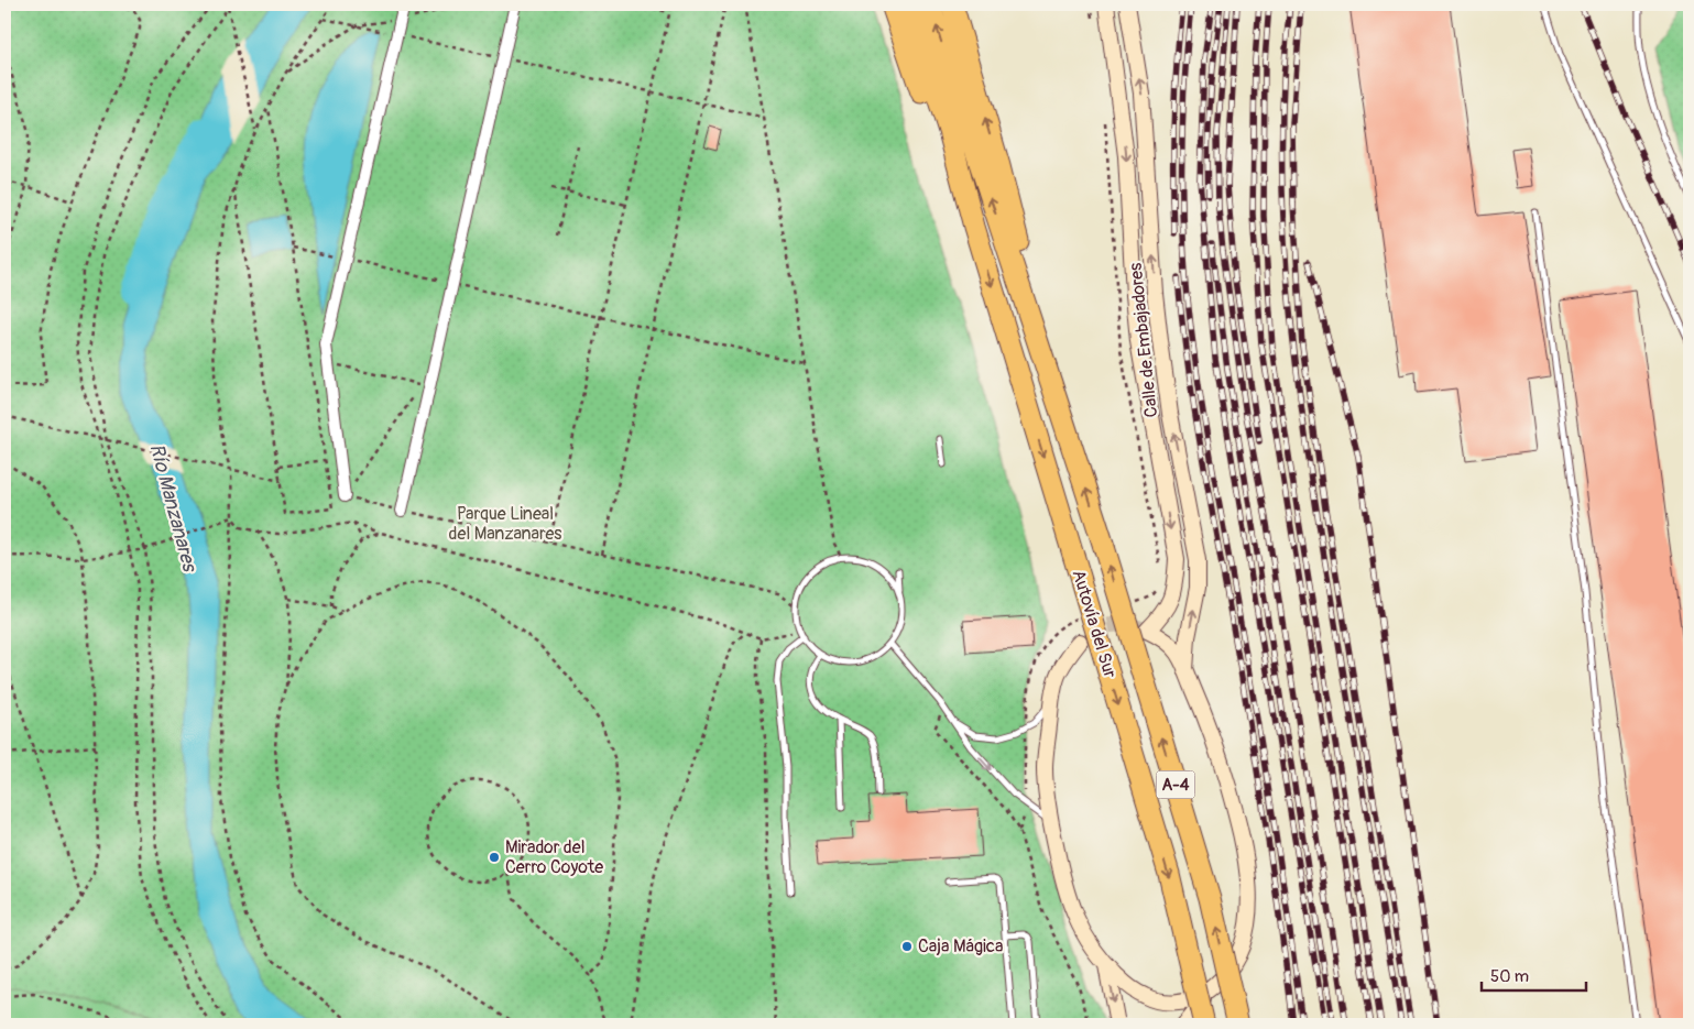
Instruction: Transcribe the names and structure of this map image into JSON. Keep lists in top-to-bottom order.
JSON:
{
  "streets": {
    "highway": ["Autovía del Sur", "A-4"],
    "main road": ["Calle de Embajadores"]
  },
  "water": ["Río Manzanares"],
  "parks": ["Parque Lineal del Manzanares"],
  "places": ["Mirador del Cerro Coyote", "Caja Mágica"],
  "scale_bar": "50 m"
}
